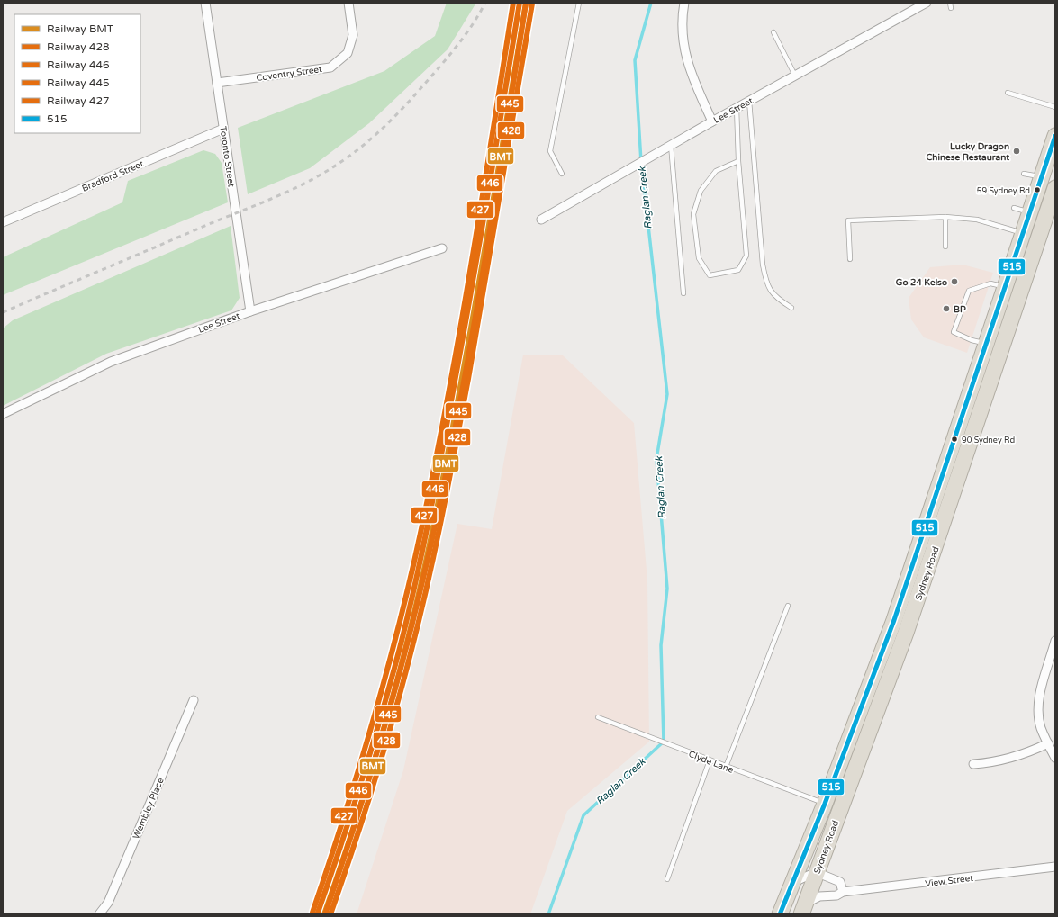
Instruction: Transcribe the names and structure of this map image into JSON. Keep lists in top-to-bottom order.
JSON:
{
  "streets": {
    "highway": ["Sydney Road"],
    "street": [
      "Coventry Street",
      "Lee Street",
      "Toronto Street",
      "Bradford Street",
      "Wembley Place",
      "View Street"
    ],
    "lane": ["Clyde Lane"]
  },
  "crossings": [
    ["Coventry Street", "Toronto Street"],
    ["Lee Street", "Toronto Street"],
    ["Toronto Street", "Bradford Street"],
    ["Sydney Road", "Clyde Lane"],
    ["Sydney Road", "View Street"]
  ],
  "water": ["Raglan Creek"],
  "places": [
    "Lucky Dragon Chinese Restaurant",
    "59 Sydney Rd",
    "Go 24 Kelso",
    "BP",
    "90 Sydney Rd"
  ],
  "lines": [
    "rail line BMT",
    "rail line 446",
    "rail line 427",
    "rail line 428",
    "rail line 445",
    "transit line 515"
  ],
  "legend": [
    "Railway BMT",
    "Railway 428",
    "Railway 446",
    "Railway 445",
    "Railway 427",
    "515"
  ]
}
